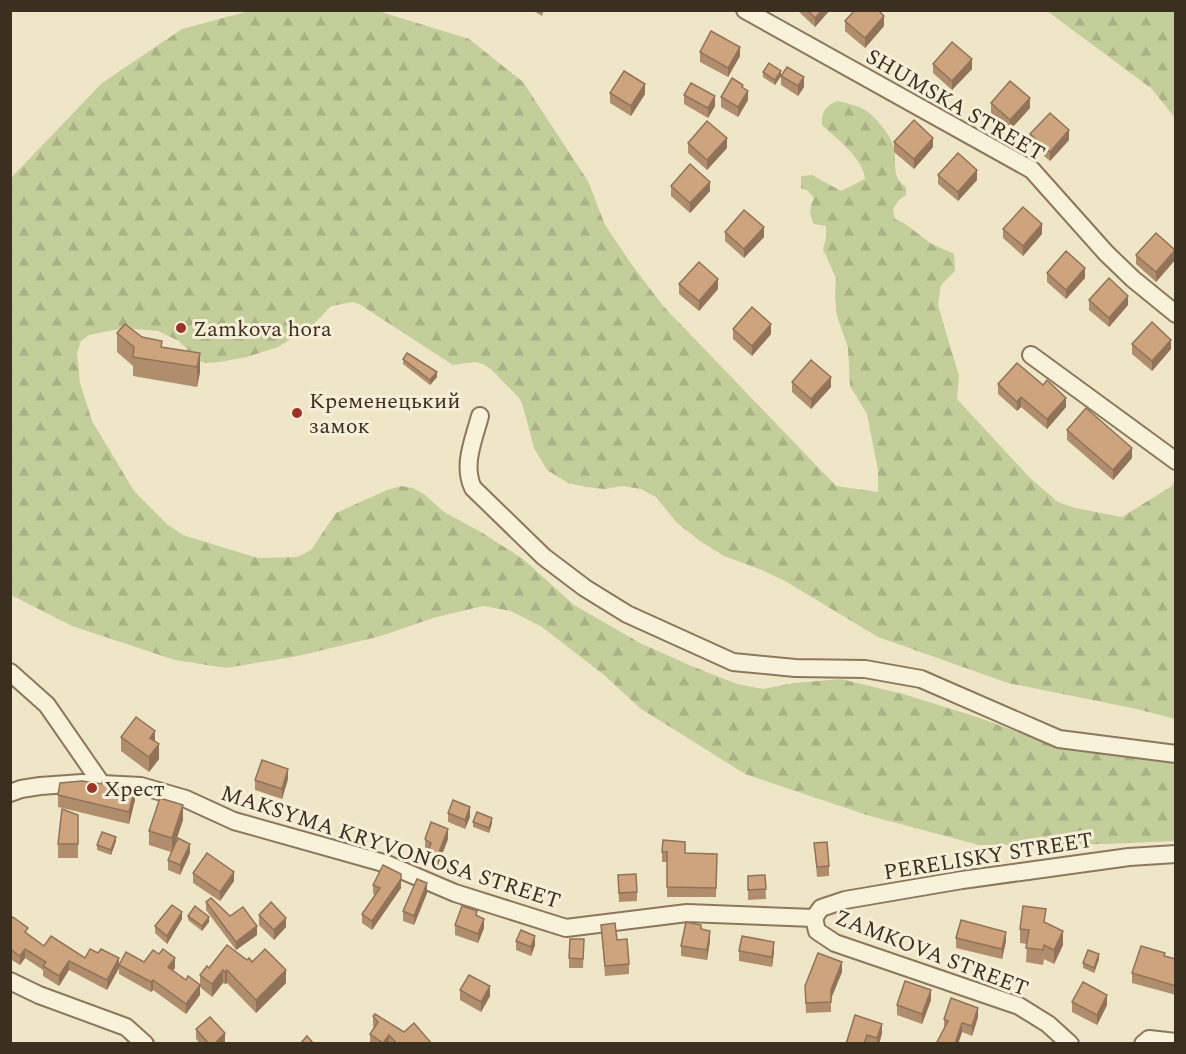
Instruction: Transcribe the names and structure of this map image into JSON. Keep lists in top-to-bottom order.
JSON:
{
  "streets": {
    "street": [
      "SHUMSKA STREET",
      "MAKSYMA KRYVONOSA STREET",
      "PERELISKY STREET",
      "ZAMKOVA STREET"
    ]
  },
  "crossings": [
    ["MAKSYMA KRYVONOSA STREET", "PERELISKY STREET"],
    ["MAKSYMA KRYVONOSA STREET", "ZAMKOVA STREET"],
    ["PERELISKY STREET", "ZAMKOVA STREET"]
  ],
  "places": ["Zamkova hora", "Кременецький замок", "Хрест"]
}
